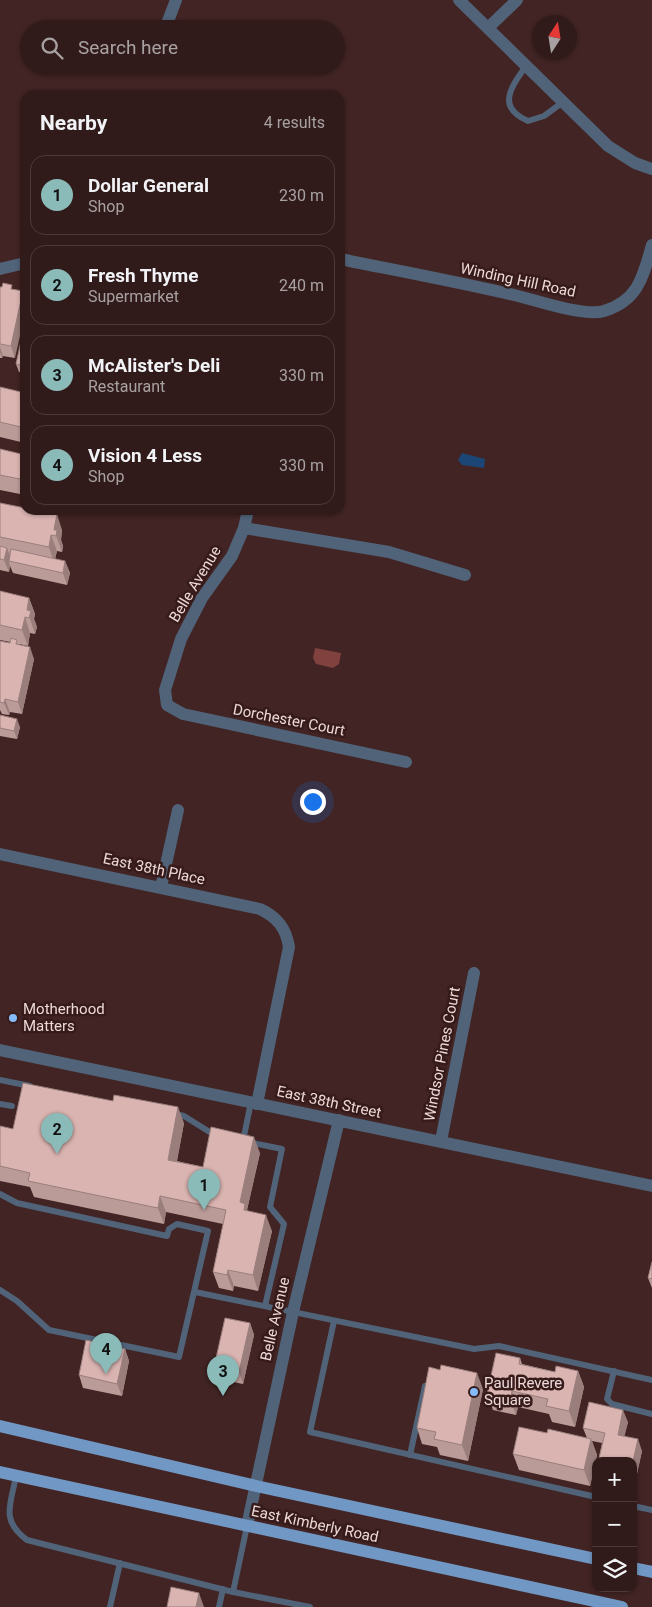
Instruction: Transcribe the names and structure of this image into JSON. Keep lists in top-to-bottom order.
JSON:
{
  "streets": {
    "main road": ["East Kimberly Road"],
    "street": [
      "Winding Hill Road",
      "Belle Avenue",
      "Dorchester Court",
      "East 38th Place",
      "Windsor Pines Court",
      "East 38th Street"
    ]
  },
  "crossings": [
    ["Belle Avenue", "Dorchester Court"],
    ["Belle Avenue", "East 38th Street"],
    ["Belle Avenue", "East Kimberly Road"],
    ["East 38th Place", "East 38th Street"],
    ["Windsor Pines Court", "East 38th Street"]
  ],
  "places": ["Motherhood Matters", "Paul Revere Square"],
  "north": "top",
  "page": {
    "search": "Search here",
    "heading": ["Nearby", "4 results"],
    "list": [
      {
        "mark": "1",
        "name": "Dollar General",
        "note": "Shop",
        "value": "230 m"
      },
      {
        "mark": "2",
        "name": "Fresh Thyme",
        "note": "Supermarket",
        "value": "240 m"
      },
      {
        "mark": "3",
        "name": "McAlister's Deli",
        "note": "Restaurant",
        "value": "330 m"
      },
      {
        "mark": "4",
        "name": "Vision 4 Less",
        "note": "Shop",
        "value": "330 m"
      }
    ],
    "pins": [
      "2",
      "1",
      "4",
      "3"
    ],
    "map_buttons": ["+", "−"]
  }
}
